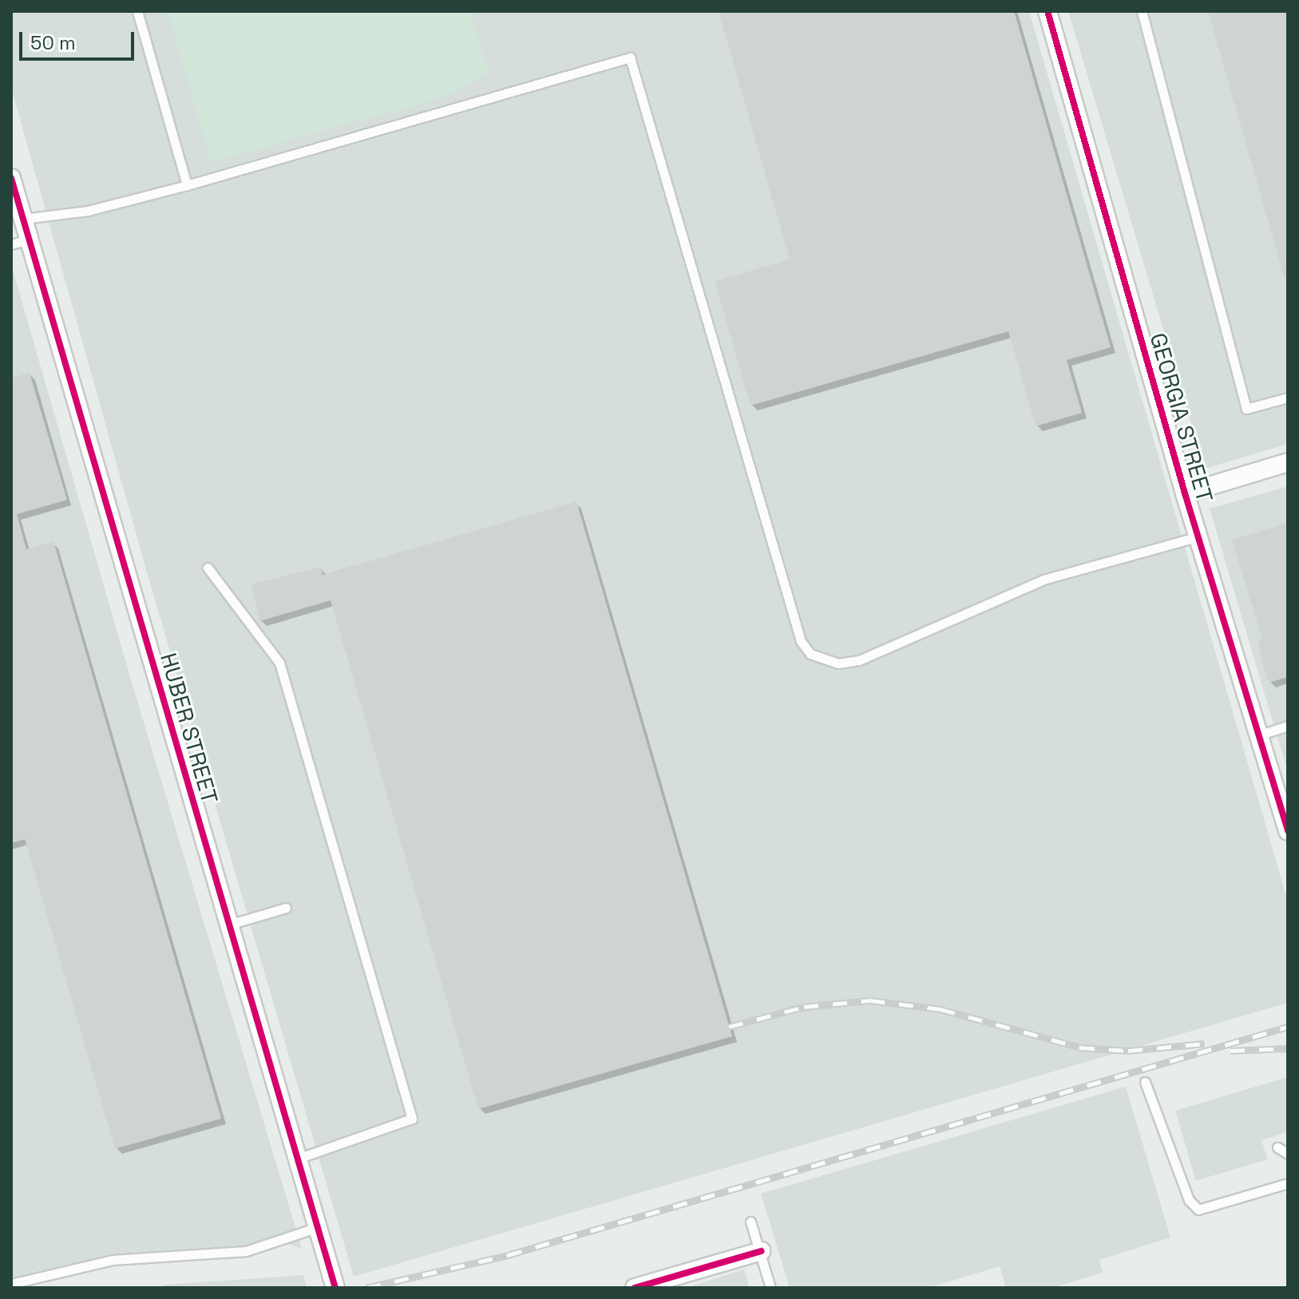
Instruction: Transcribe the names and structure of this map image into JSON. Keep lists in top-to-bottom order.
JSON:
{
  "streets": {
    "street": ["GEORGIA STREET", "HUBER STREET"]
  },
  "scale_bar": "50 m"
}
